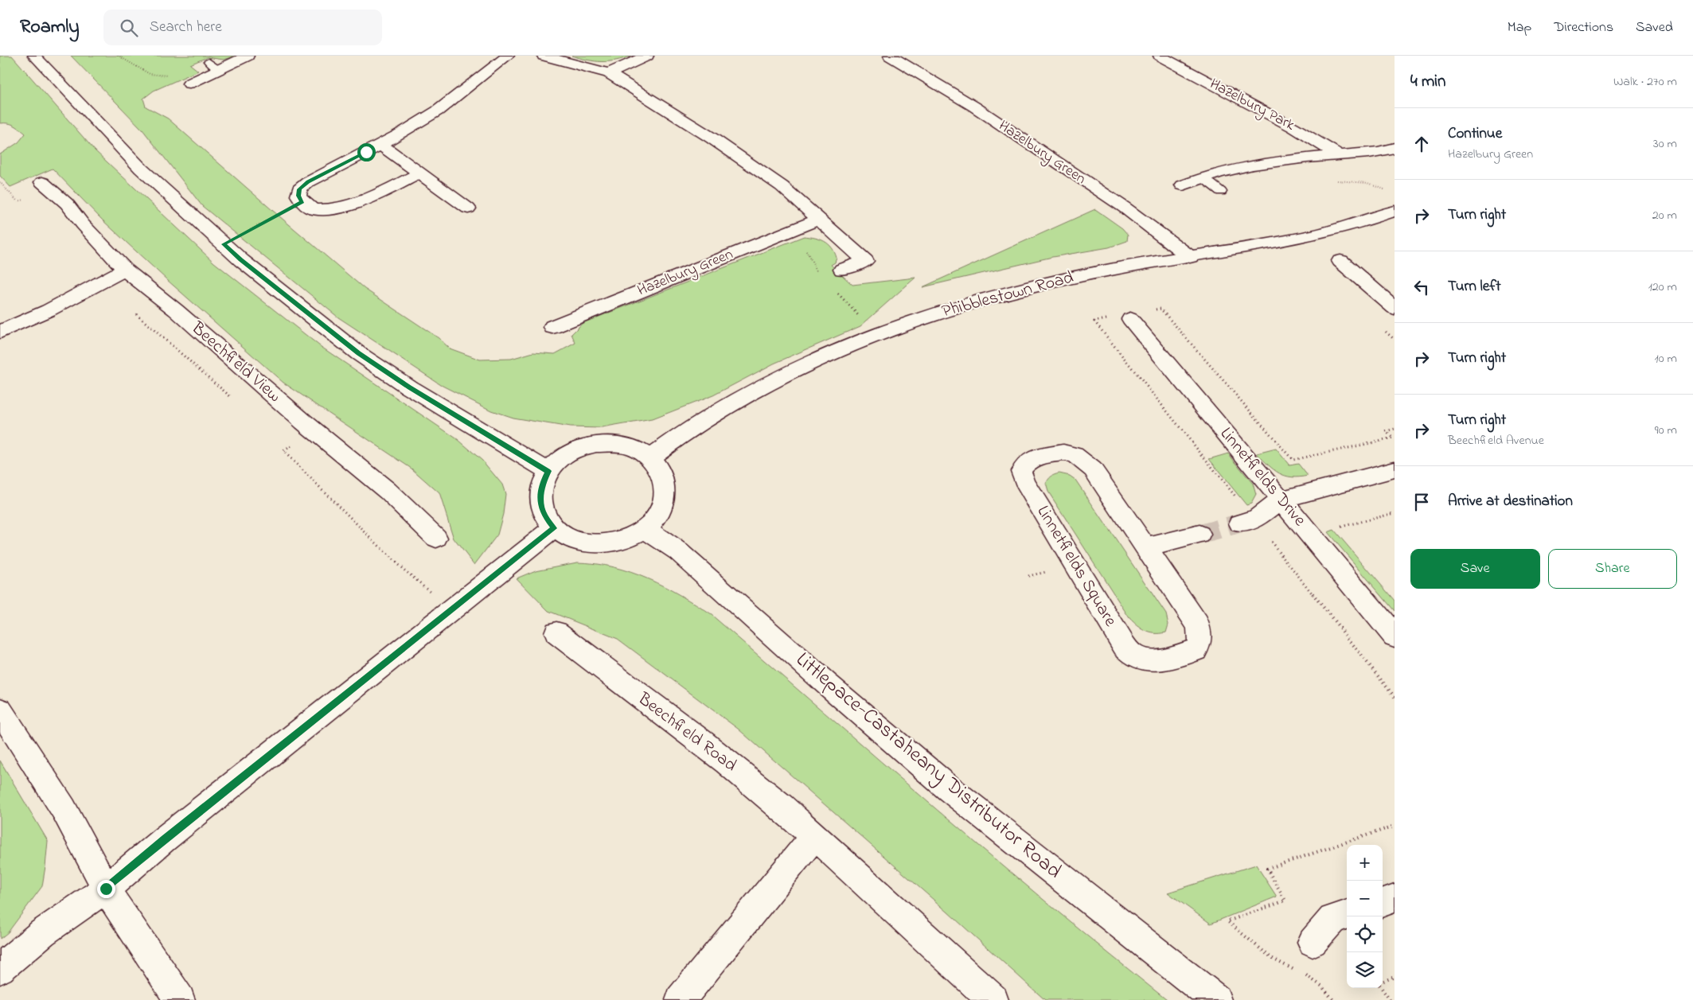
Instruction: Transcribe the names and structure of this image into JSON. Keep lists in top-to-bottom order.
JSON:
{
  "streets": {
    "street": [
      "Hazelbury Park",
      "Hazelbury Green",
      "Phibblestown Road",
      "Beechfield View",
      "Linnetfields Drive",
      "Linnetfields Square",
      "Beechfield Road",
      "Littlepace-Castaheany Distributor Road"
    ]
  },
  "crossings": [
    ["Hazelbury Green", "Phibblestown Road"],
    ["Phibblestown Road", "Littlepace-Castaheany Distributor Road"]
  ],
  "page": {
    "header": "Roamly",
    "search": "Search here",
    "nav": ["Map", "Directions", "Saved"],
    "heading": ["4 min", "Walk · 270 m"],
    "list": [
      ["Continue", "Hazelbury Green", "30 m"],
      ["Turn right", "20 m"],
      ["Turn left", "120 m"],
      ["Turn right", "10 m"],
      ["Turn right", "Beechfield Avenue", "90 m"],
      "Arrive at destination"
    ],
    "buttons": ["Save", "Share"],
    "map_buttons": ["+", "−"]
  }
}
